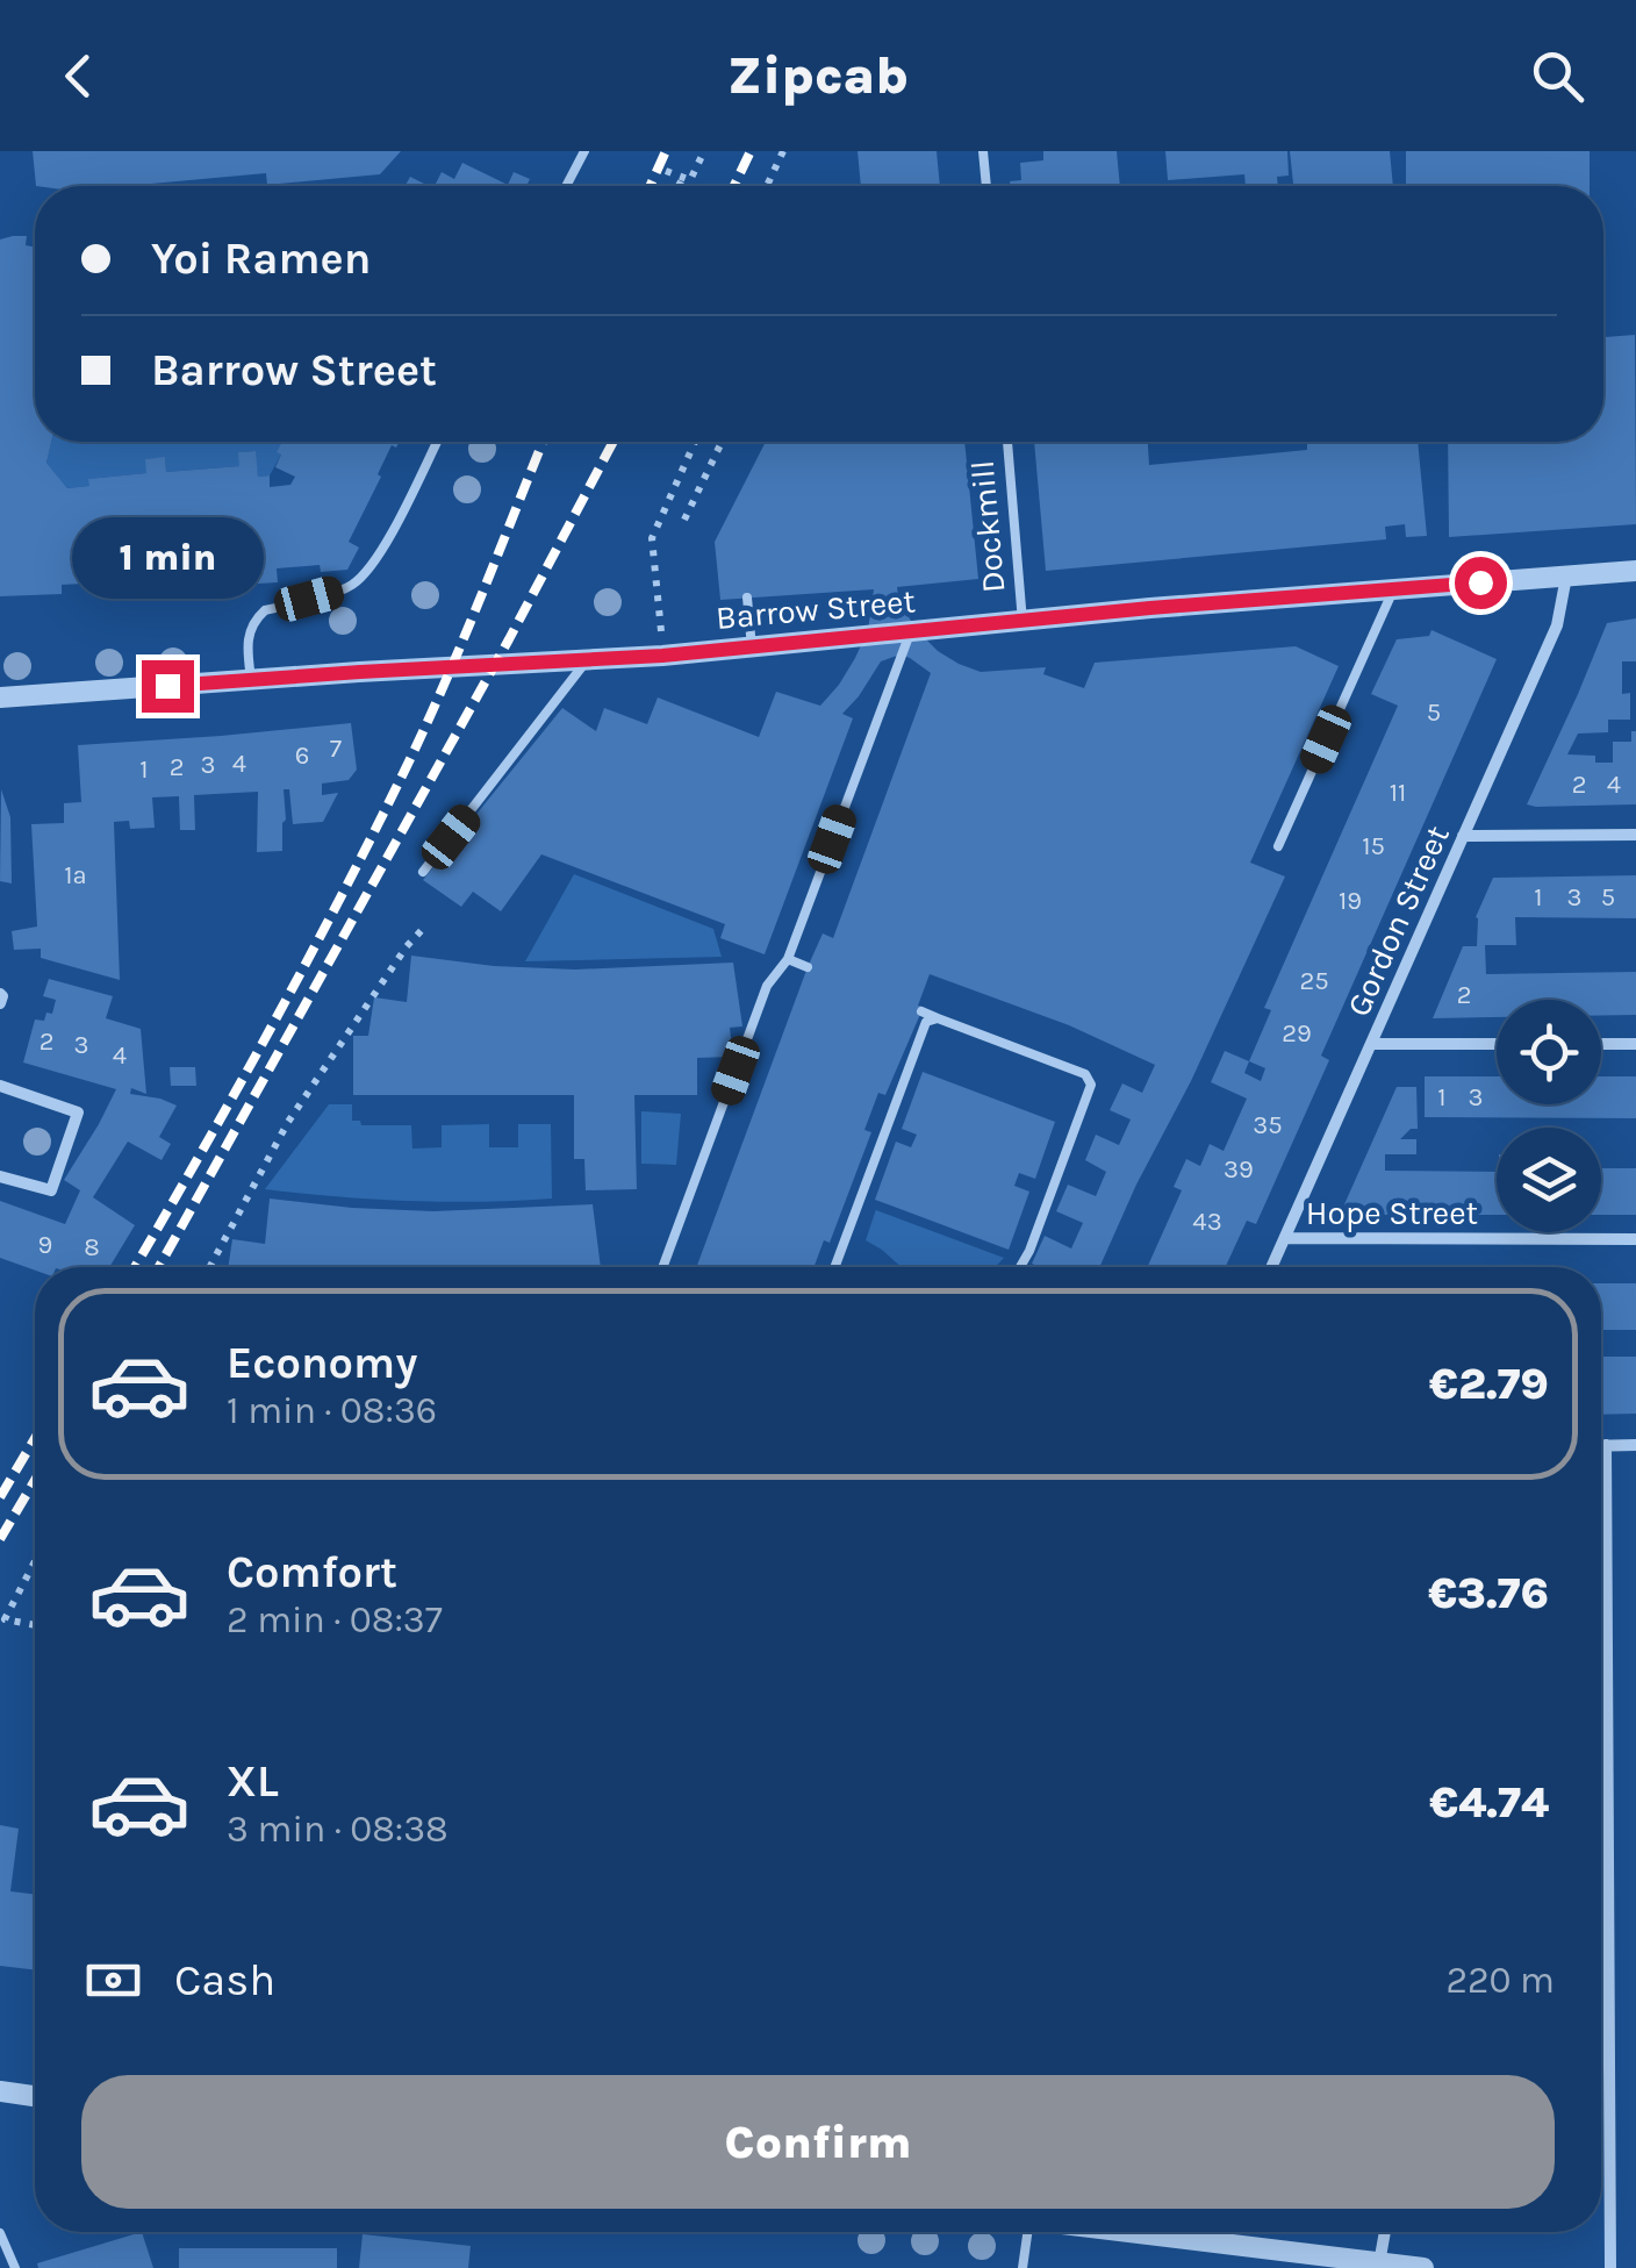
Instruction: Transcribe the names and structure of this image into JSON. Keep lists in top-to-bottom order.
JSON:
{
  "streets": {
    "street": ["Barrow Street", "Gordon Street", "Hope Street"],
    "lane": ["Dockmill"]
  },
  "crossings": [
    ["Dockmill", "Barrow Street"],
    ["Barrow Street", "Gordon Street"],
    ["Gordon Street", "Hope Street"]
  ],
  "house_numbers": [
    "5",
    "7",
    "6",
    "4",
    "3",
    "2",
    "1",
    "2",
    "4",
    "11",
    "15",
    "1a",
    "1",
    "3",
    "5",
    "19",
    "25",
    "2",
    "29",
    "2",
    "3",
    "4",
    "1",
    "3",
    "35",
    "39",
    "43",
    "9",
    "8"
  ],
  "page": {
    "header": "Zipcab",
    "banner": ["Yoi Ramen", "Barrow Street"],
    "bubble": "1 min",
    "list": [
      {
        "name": "Economy",
        "note": "1 min · 08:36",
        "value": "€2.79"
      },
      {
        "name": "Comfort",
        "note": "2 min · 08:37",
        "value": "€3.76"
      },
      {
        "name": "XL",
        "note": "3 min · 08:38",
        "value": "€4.74"
      }
    ],
    "pay": ["Cash", "220 m"],
    "buttons": "Confirm"
  }
}
